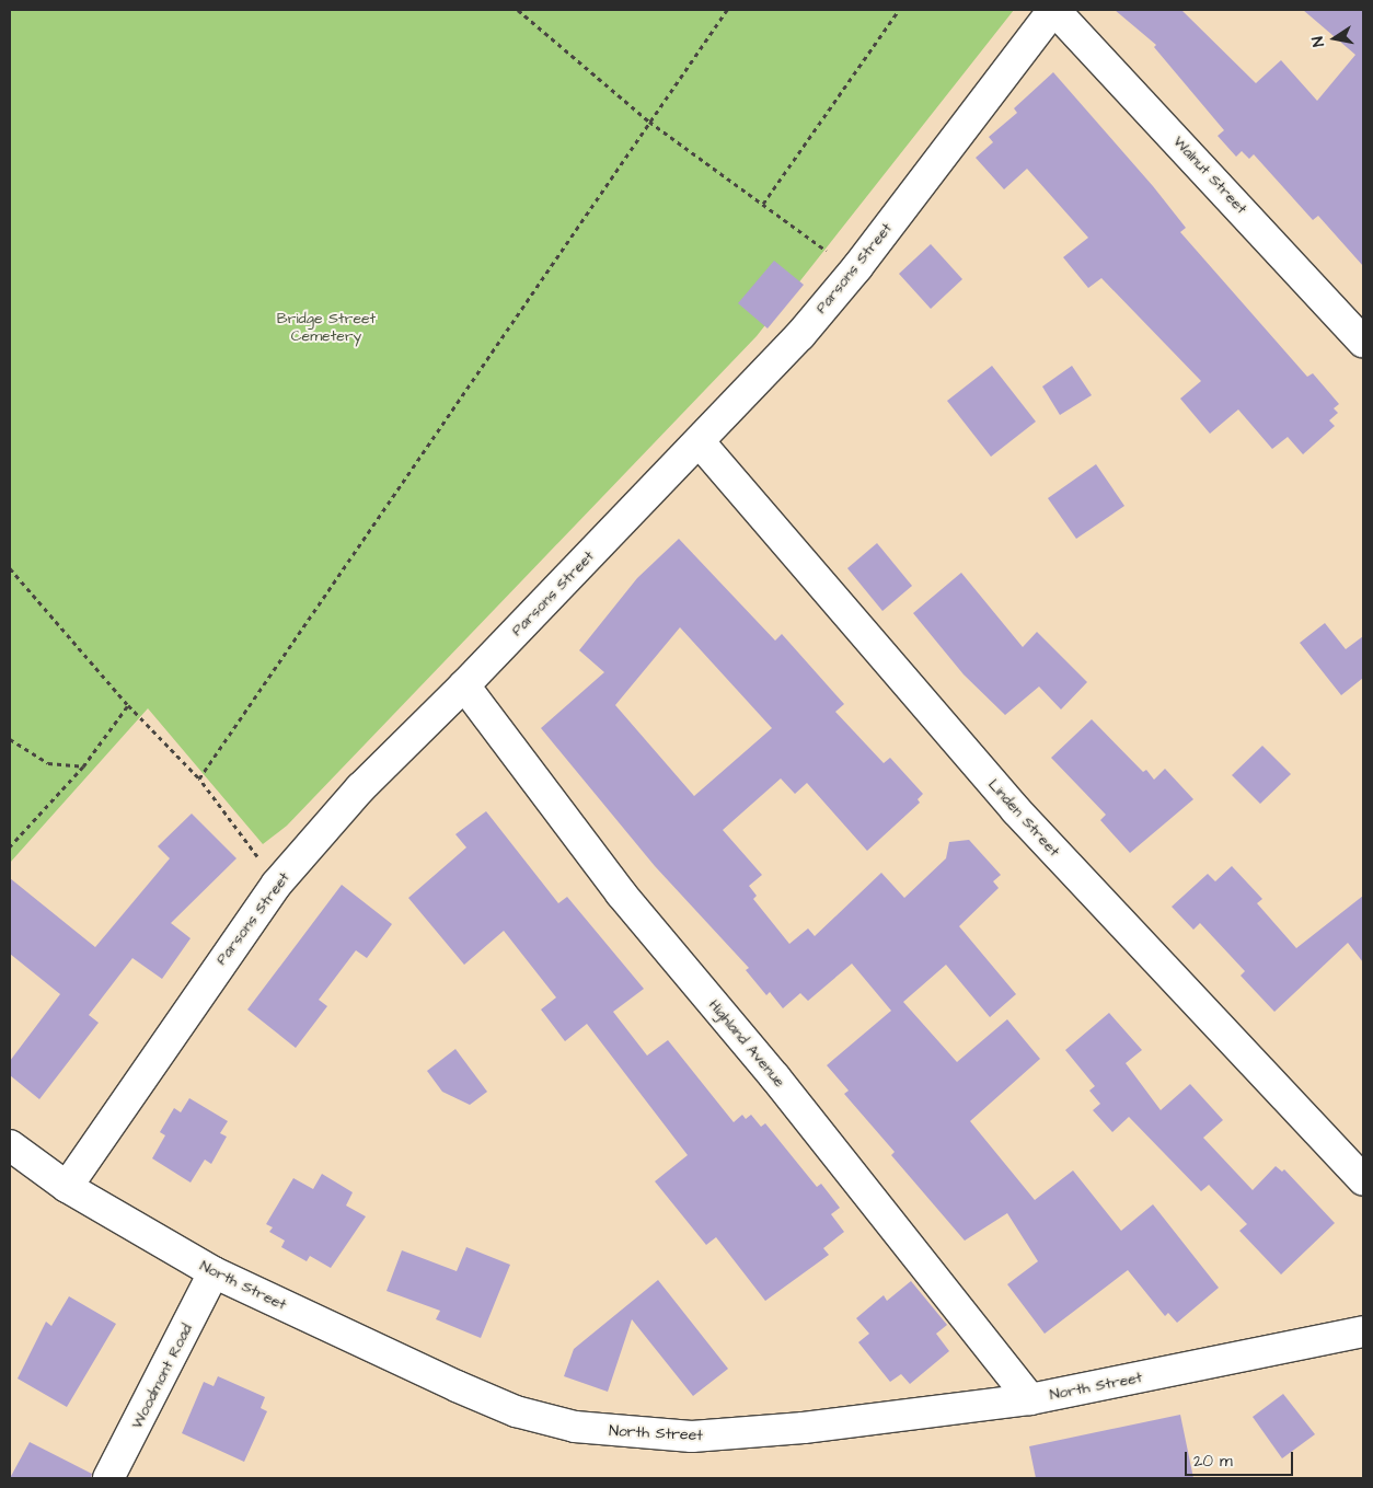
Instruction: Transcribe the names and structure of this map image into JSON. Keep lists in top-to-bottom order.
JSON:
{
  "streets": {
    "street": [
      "Walnut Street",
      "Parsons Street",
      "Linden Street",
      "Highland Avenue",
      "North Street",
      "Woodmont Road"
    ]
  },
  "crossings": [
    ["Walnut Street", "Parsons Street"],
    ["Parsons Street", "Linden Street"],
    ["Parsons Street", "Highland Avenue"],
    ["Parsons Street", "North Street"],
    ["Highland Avenue", "North Street"],
    ["North Street", "Woodmont Road"]
  ],
  "parks": ["Bridge Street Cemetery"],
  "scale_bar": "20 m",
  "north": "left"
}
